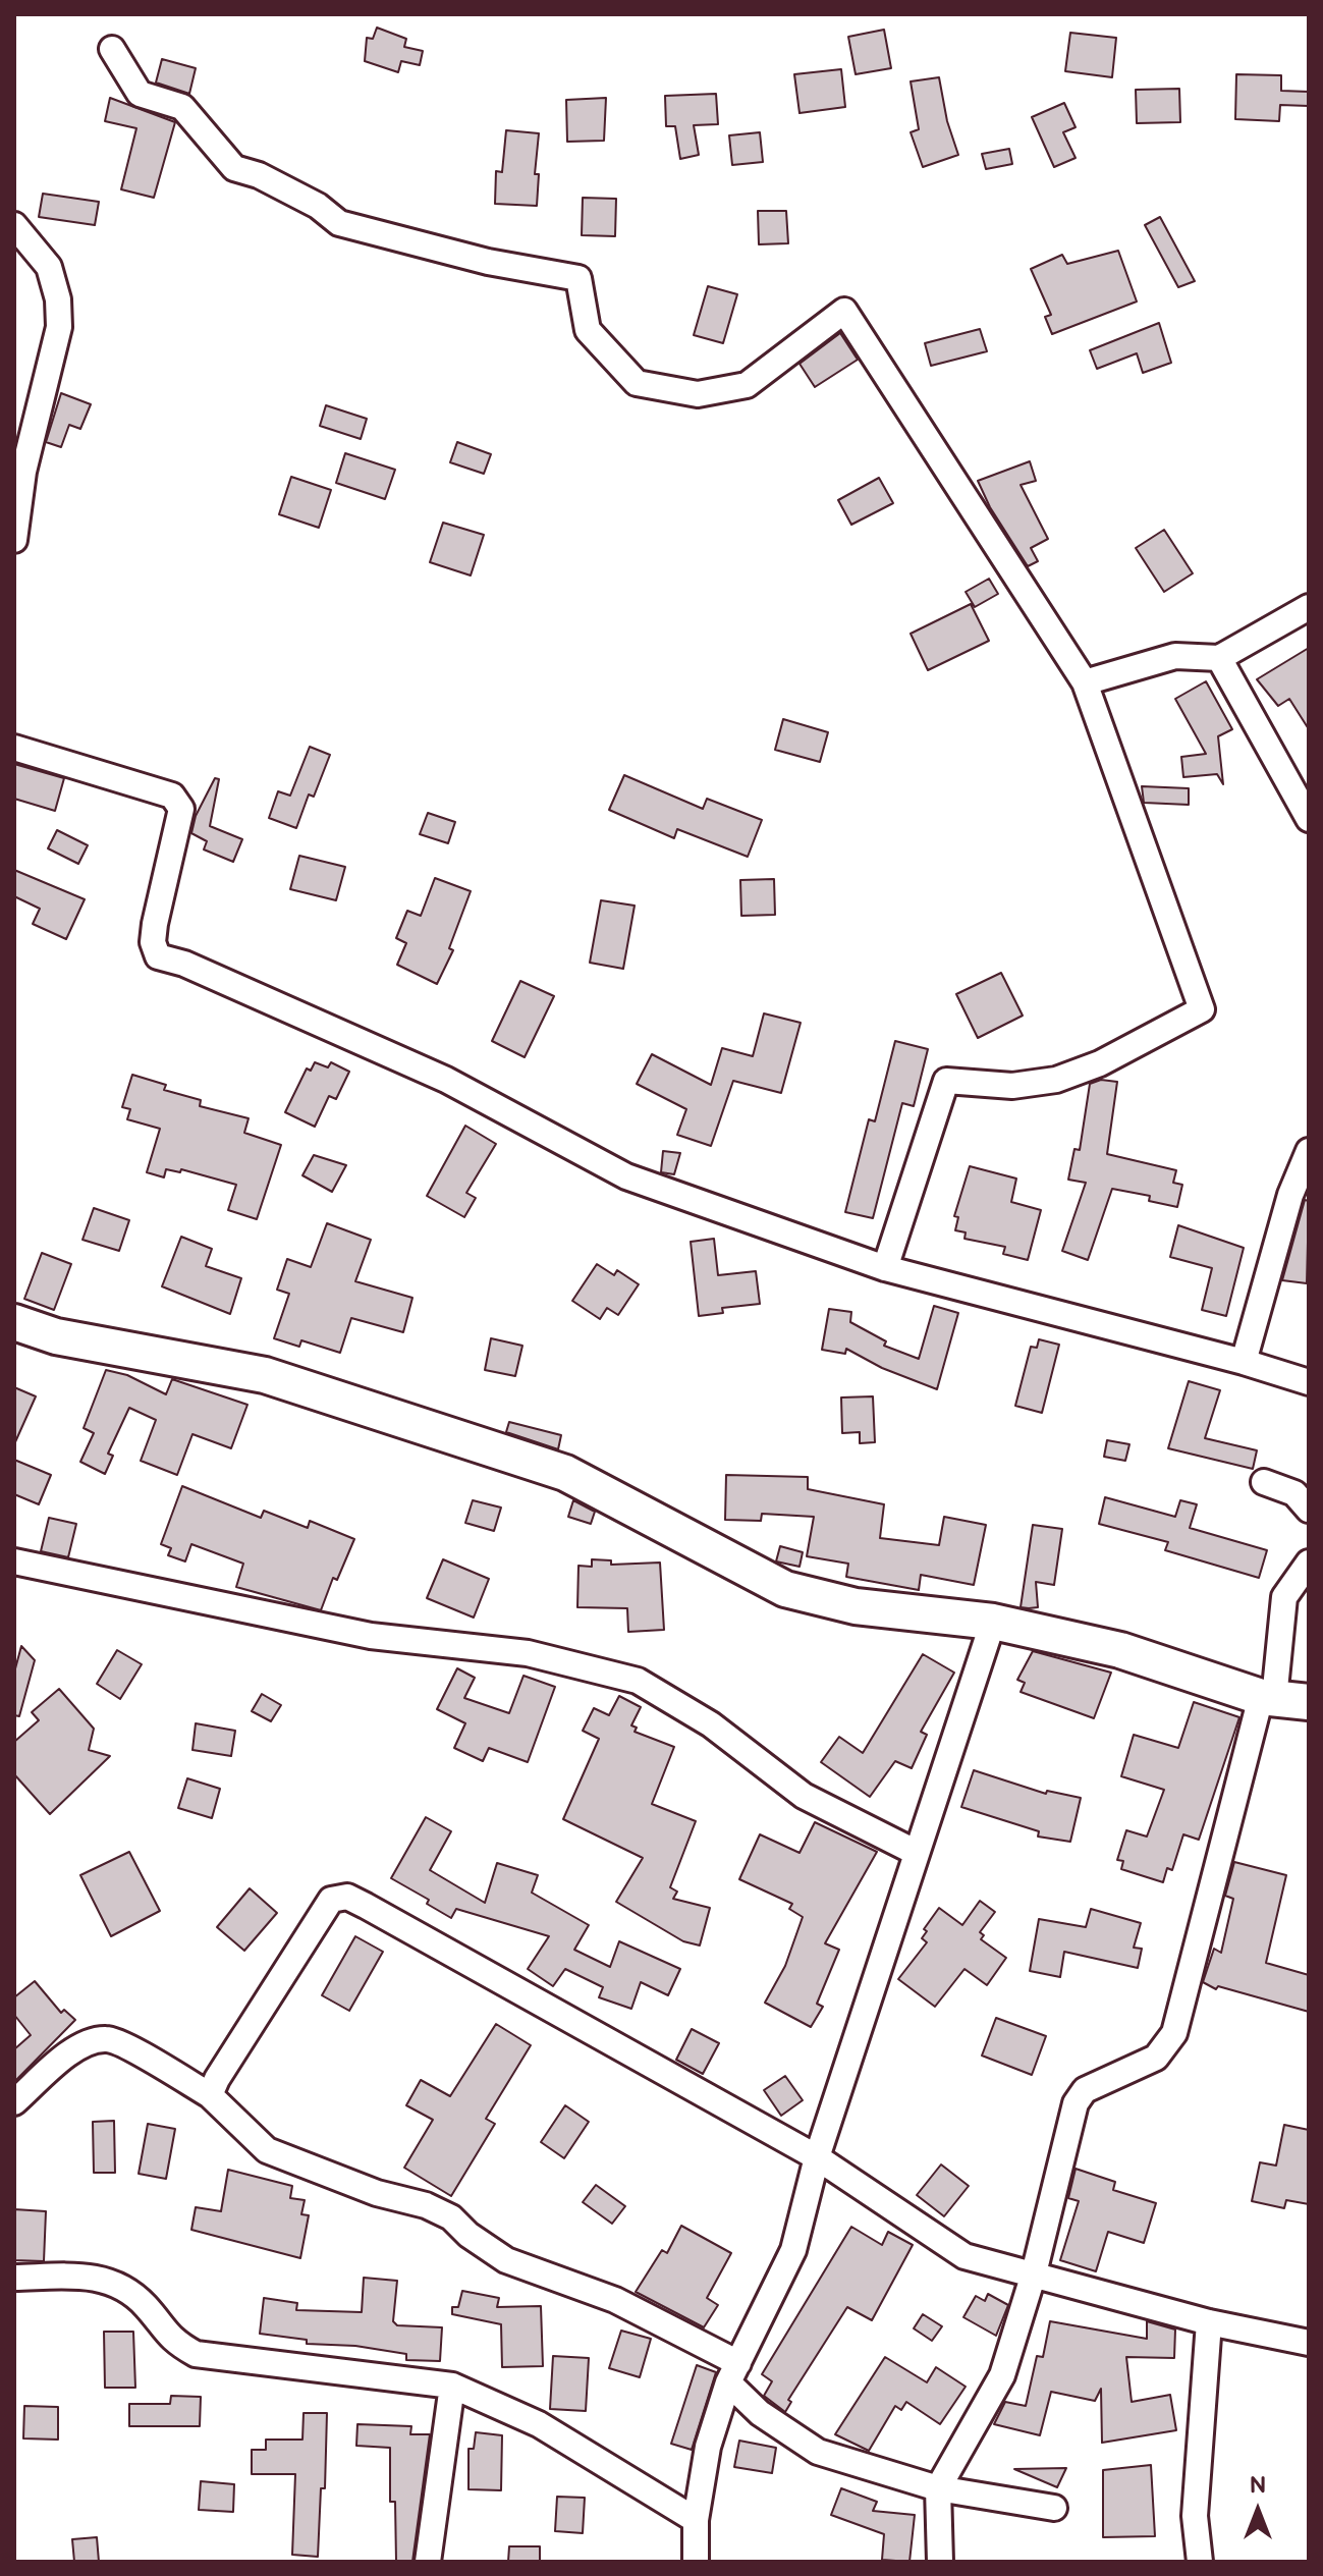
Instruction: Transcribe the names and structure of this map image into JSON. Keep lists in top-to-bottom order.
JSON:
{
  "north": "top"
}
